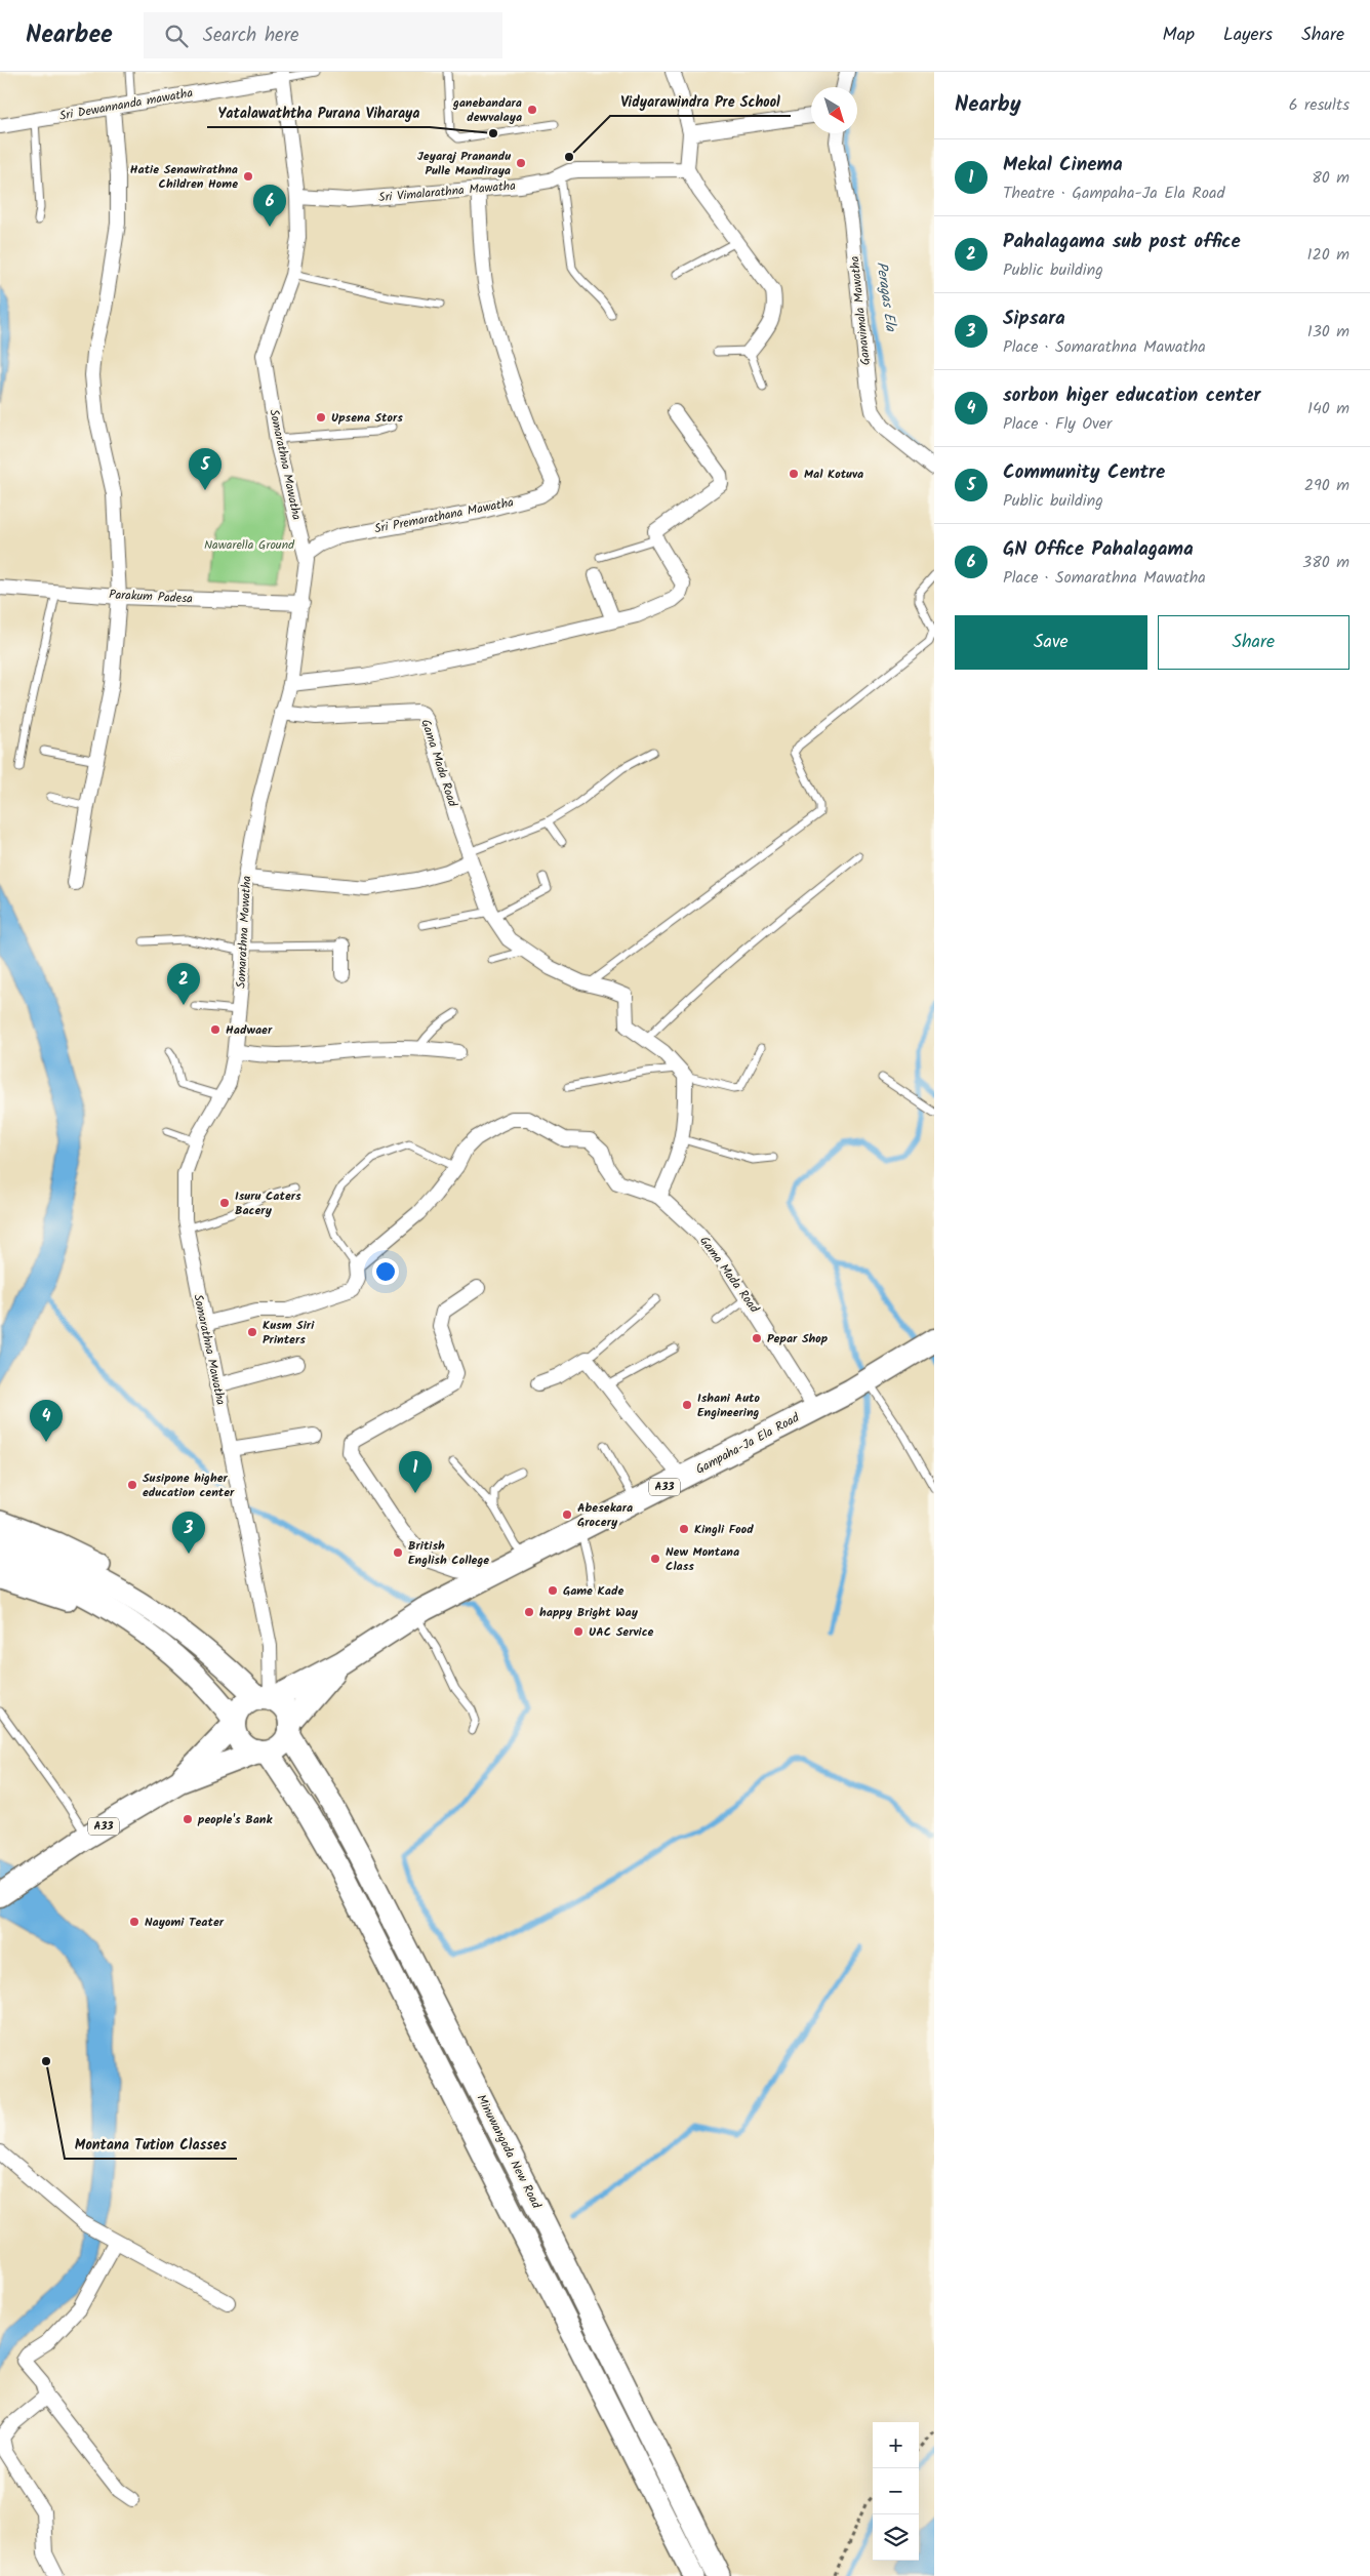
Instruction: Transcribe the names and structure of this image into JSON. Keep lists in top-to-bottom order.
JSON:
{
  "streets": {
    "highway": ["Gampaha-Ja Ela Road", "A33"],
    "main road": ["Minuwangoda New Road"],
    "street": [
      "Sri Dewannanda mawatha",
      "Sri Vimalarathna Mawatha",
      "Ganavimala Mawatha",
      "Somarathna Mawatha",
      "Sri Premarathana Mawatha",
      "Parakum Padesa",
      "Gama Mada Road"
    ]
  },
  "crossings": [
    ["Sri Dewannanda mawatha", "Somarathna Mawatha"],
    ["Sri Vimalarathna Mawatha", "Somarathna Mawatha"],
    ["Sri Vimalarathna Mawatha", "Sri Premarathana Mawatha"],
    ["Somarathna Mawatha", "Sri Premarathana Mawatha"],
    ["Somarathna Mawatha", "Parakum Padesa"],
    ["Somarathna Mawatha", "Gama Mada Road"],
    ["Somarathna Mawatha", "Gampaha-Ja Ela Road"],
    ["Somarathna Mawatha", "A33"],
    ["Somarathna Mawatha", "Minuwangoda New Road"],
    ["Gama Mada Road", "Gampaha-Ja Ela Road"],
    ["Gampaha-Ja Ela Road", "A33"],
    ["Gampaha-Ja Ela Road", "Minuwangoda New Road"],
    ["A33", "Minuwangoda New Road"]
  ],
  "water": ["Peragas Ela"],
  "parks": ["Nawarella Ground"],
  "places": [
    "ganebandara dewvalaya",
    "Yatalawaththa Purana Viharaya",
    "Vidyarawindra Pre School",
    "Jeyaraj Pranandu Pulle Mandiraya",
    "Hatie Senawirathna Children Home",
    "Upsena Stors",
    "Mal Kotuva",
    "Hadwaer",
    "Isuru Caters Bacery",
    "Kusm Siri Printers",
    "Pepar Shop",
    "Ishani Auto Engineering",
    "Susipone higher education center",
    "Abesekara Grocery",
    "Kingli Food",
    "British English College",
    "New Montana Class",
    "Game Kade",
    "happy Bright Way",
    "UAC Service",
    "people's Bank",
    "Nayomi Teater",
    "Montana Tution Classes"
  ],
  "north": "bottom right",
  "page": {
    "header": "Nearbee",
    "search": "Search here",
    "nav": ["Map", "Layers", "Share"],
    "heading": ["Nearby", "6 results"],
    "list": [
      {
        "mark": "1",
        "name": "Mekal Cinema",
        "note": "Theatre · Gampaha-Ja Ela Road",
        "value": "80 m"
      },
      {
        "mark": "2",
        "name": "Pahalagama sub post office",
        "note": "Public building",
        "value": "120 m"
      },
      {
        "mark": "3",
        "name": "Sipsara",
        "note": "Place · Somarathna Mawatha",
        "value": "130 m"
      },
      {
        "mark": "4",
        "name": "sorbon higer education center",
        "note": "Place · Fly Over",
        "value": "140 m"
      },
      {
        "mark": "5",
        "name": "Community Centre",
        "note": "Public building",
        "value": "290 m"
      },
      {
        "mark": "6",
        "name": "GN Office Pahalagama",
        "note": "Place · Somarathna Mawatha",
        "value": "380 m"
      }
    ],
    "pins": [
      "6",
      "5",
      "2",
      "4",
      "1",
      "3"
    ],
    "buttons": ["Save", "Share"],
    "map_buttons": ["+", "−"]
  }
}
